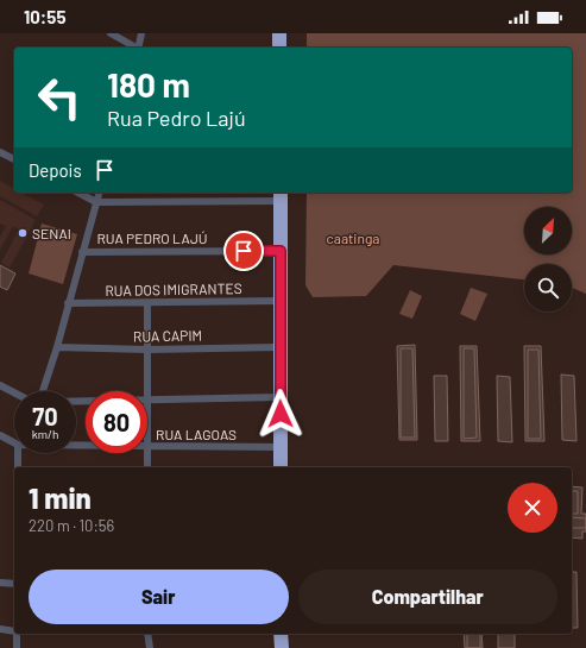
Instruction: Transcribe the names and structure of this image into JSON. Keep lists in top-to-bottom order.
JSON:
{
  "streets": {
    "street": [
      "RUA PEDRO LAJÚ",
      "RUA DOS IMIGRANTES",
      "RUA CAPIM",
      "RUA LAGOAS"
    ]
  },
  "parks": ["caatinga"],
  "places": ["SENAI"],
  "north": "top right",
  "page": {
    "status": "10:55",
    "turn": ["180 m", "Rua Pedro Lajú"],
    "then": "Depois",
    "speed": "70 km/h",
    "limit": "80",
    "heading": ["1 min", "220 m · 10:56"],
    "buttons": ["Sair", "Compartilhar"]
  }
}
